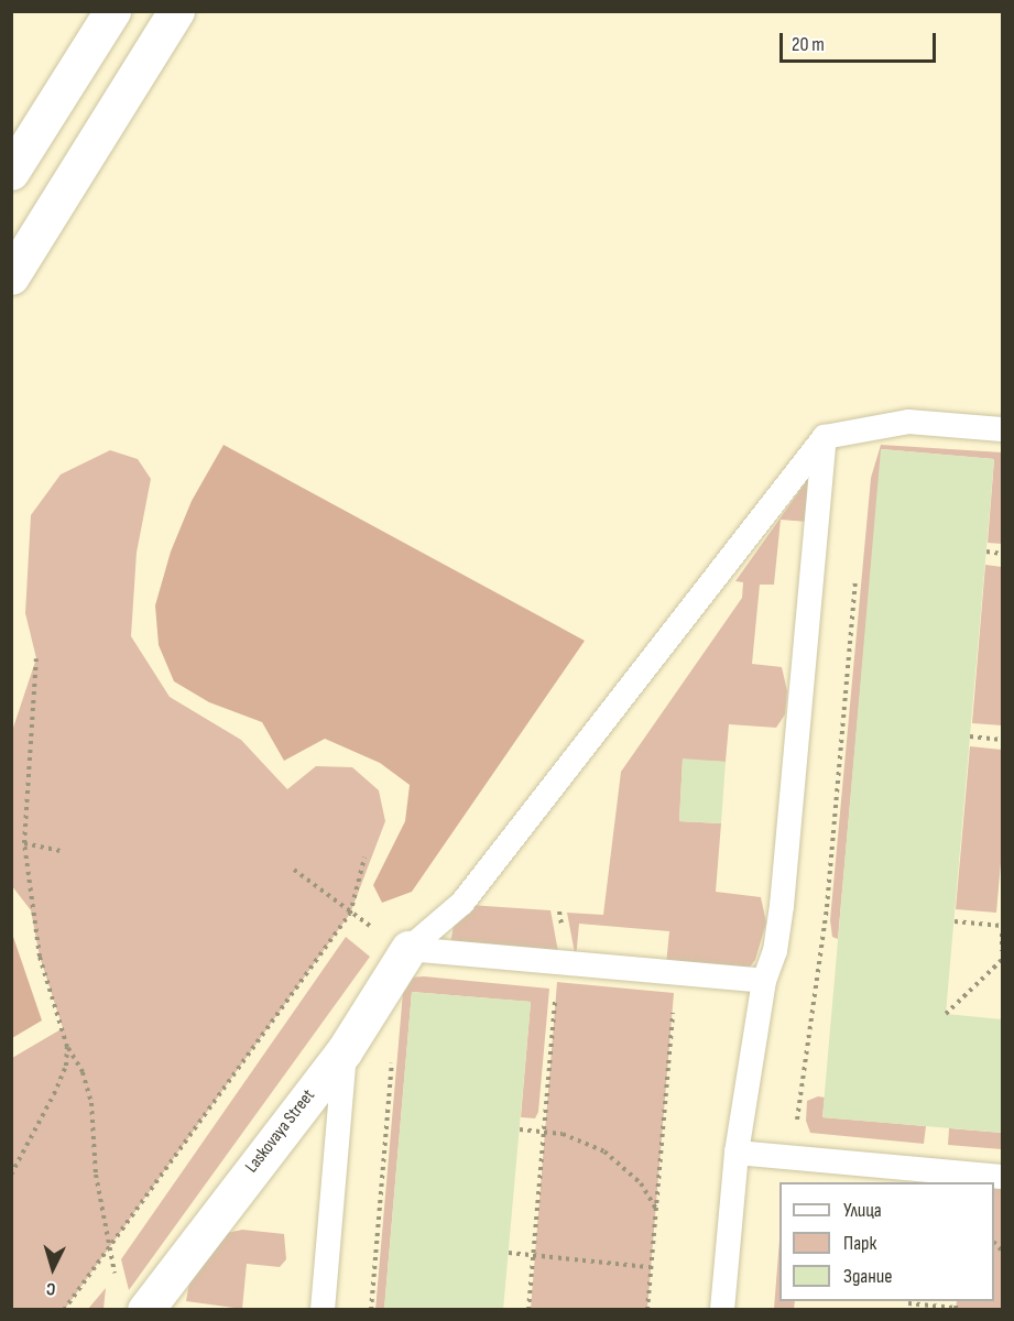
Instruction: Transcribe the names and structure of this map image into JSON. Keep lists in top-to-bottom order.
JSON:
{
  "streets": {
    "main road": ["Laskovaya Street"]
  },
  "legend": ["Улица", "Парк", "Здание"],
  "scale_bar": "20 m",
  "north": "bottom"
}
